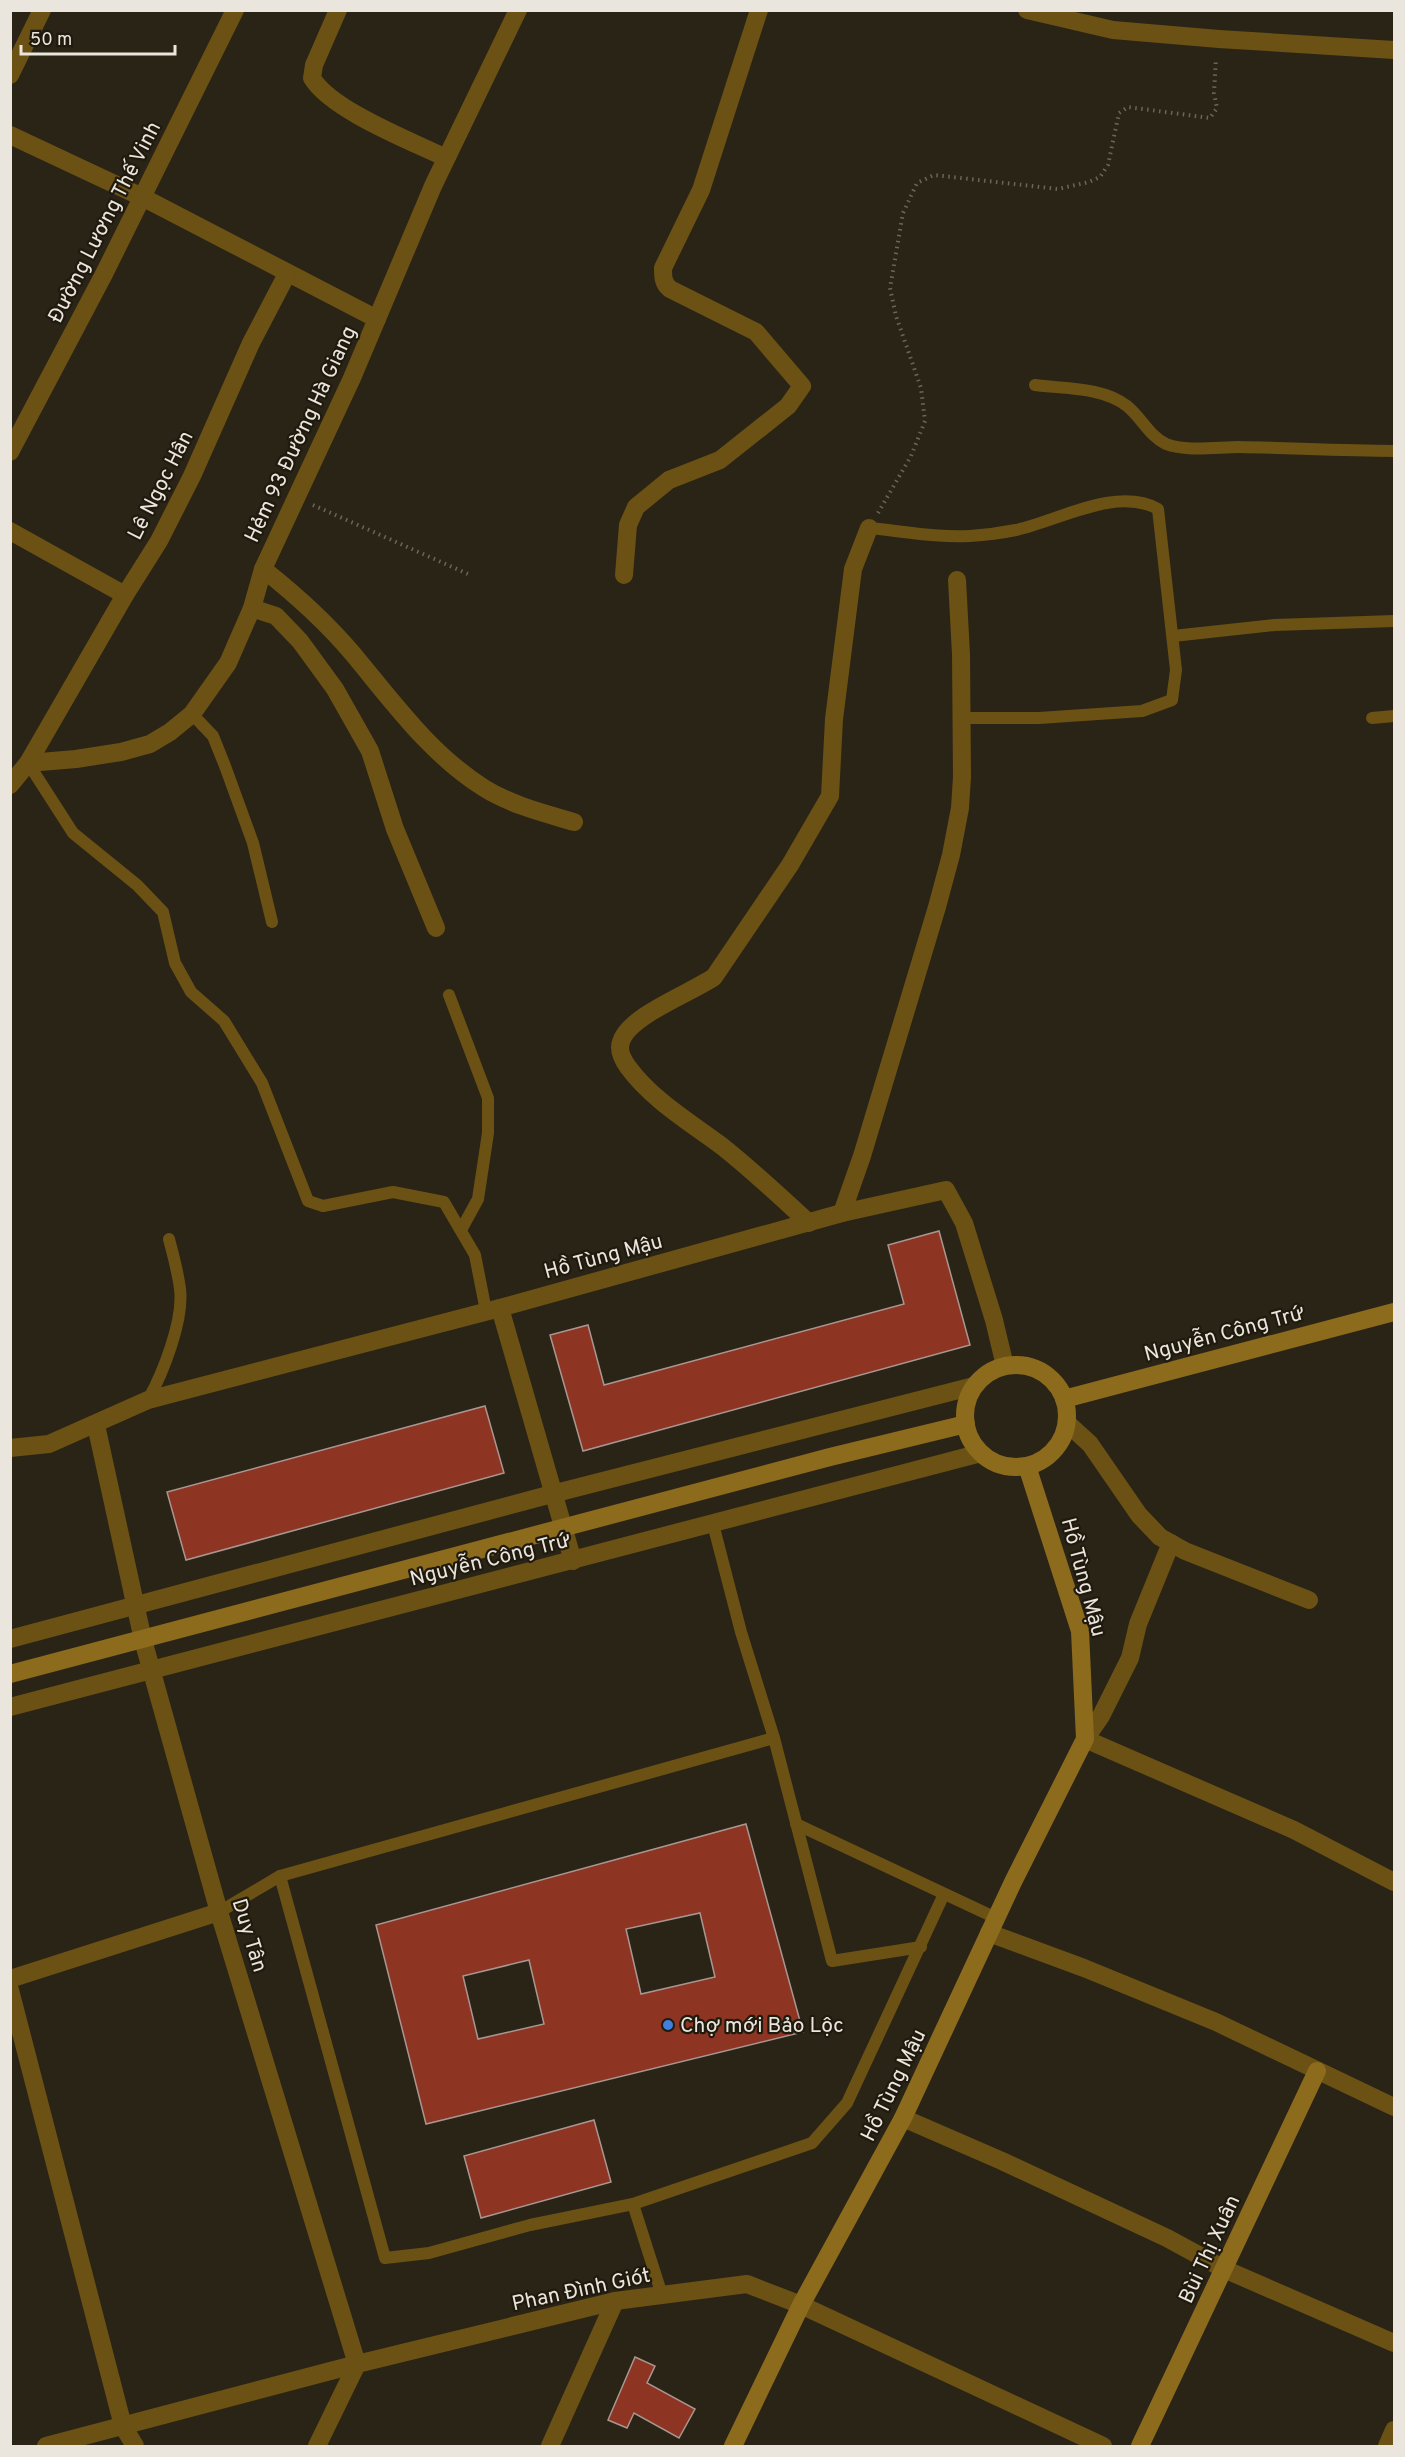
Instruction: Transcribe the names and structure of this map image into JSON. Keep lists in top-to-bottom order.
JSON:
{
  "streets": {
    "street": [
      "Đường Lương Thế Vinh",
      "Hẻm 93 Đường Hà Giang",
      "Lê Ngọc Hân",
      "Hồ Tùng Mậu",
      "Nguyễn Công Trứ",
      "Duy Tân",
      "Bùi Thị Xuân",
      "Phan Đình Giót"
    ]
  },
  "crossings": [
    ["Hẻm 93 Đường Hà Giang", "Lê Ngọc Hân"],
    ["Hồ Tùng Mậu", "Nguyễn Công Trứ"],
    ["Hồ Tùng Mậu", "Duy Tân"],
    ["Hồ Tùng Mậu", "Phan Đình Giót"],
    ["Nguyễn Công Trứ", "Duy Tân"],
    ["Duy Tân", "Phan Đình Giót"]
  ],
  "places": ["Chợ mới Bảo Lộc"],
  "scale_bar": "50 m"
}
